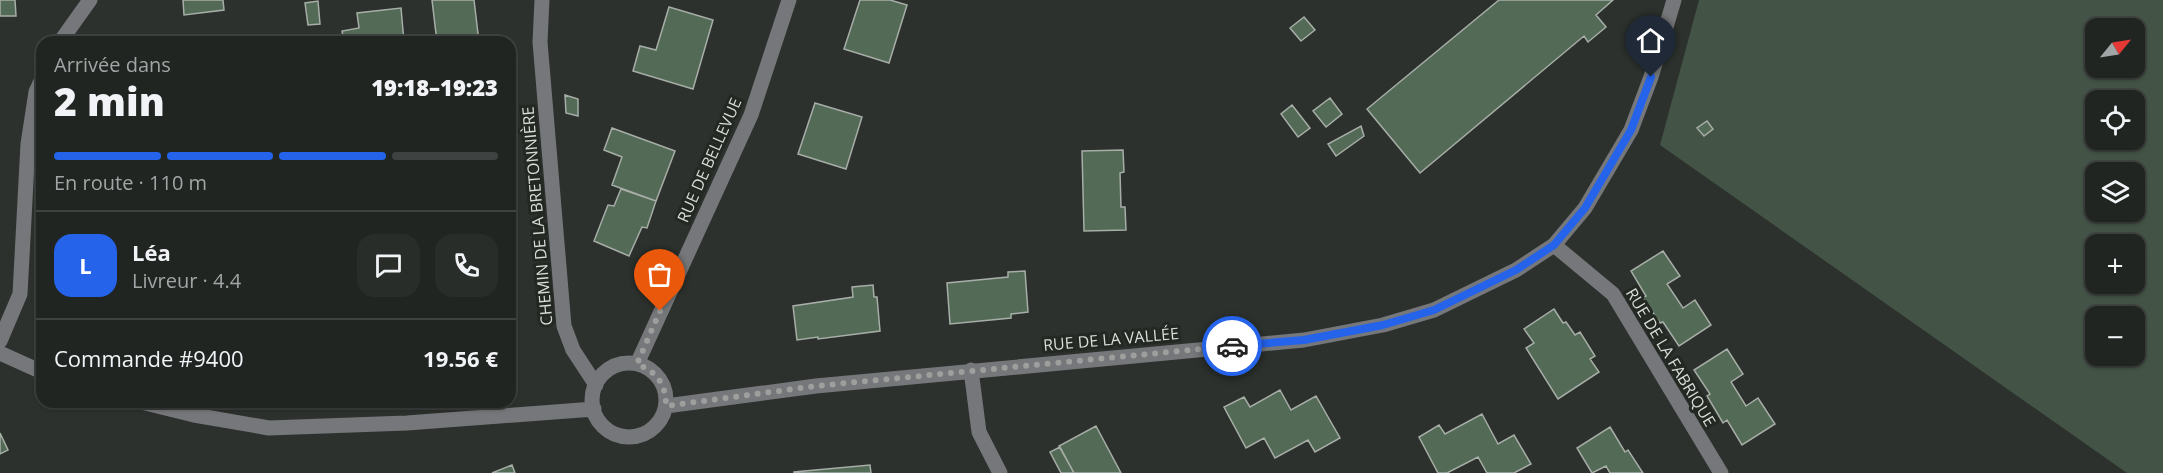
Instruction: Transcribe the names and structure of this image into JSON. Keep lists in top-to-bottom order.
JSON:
{
  "streets": {
    "street": [
      "RUE DE BELLEVUE",
      "CHEMIN DE LA BRETONNIÈRE",
      "RUE DE LA VALLÉE",
      "RUE DE LA FABRIQUE"
    ]
  },
  "crossings": [
    ["RUE DE BELLEVUE", "CHEMIN DE LA BRETONNIÈRE"],
    ["RUE DE BELLEVUE", "RUE DE LA VALLÉE"],
    ["CHEMIN DE LA BRETONNIÈRE", "RUE DE LA VALLÉE"],
    ["RUE DE LA VALLÉE", "RUE DE LA FABRIQUE"]
  ],
  "north": "top right",
  "page": {
    "map_buttons": ["+", "−"],
    "heading": ["2 min", "Arrivée dans", "19:18–19:23"],
    "panel": [
      "Léa",
      "Livreur · 4.4",
      "Commande #9400",
      "19.56 €"
    ],
    "bar": "En route · 110 m",
    "round": "L"
  }
}
